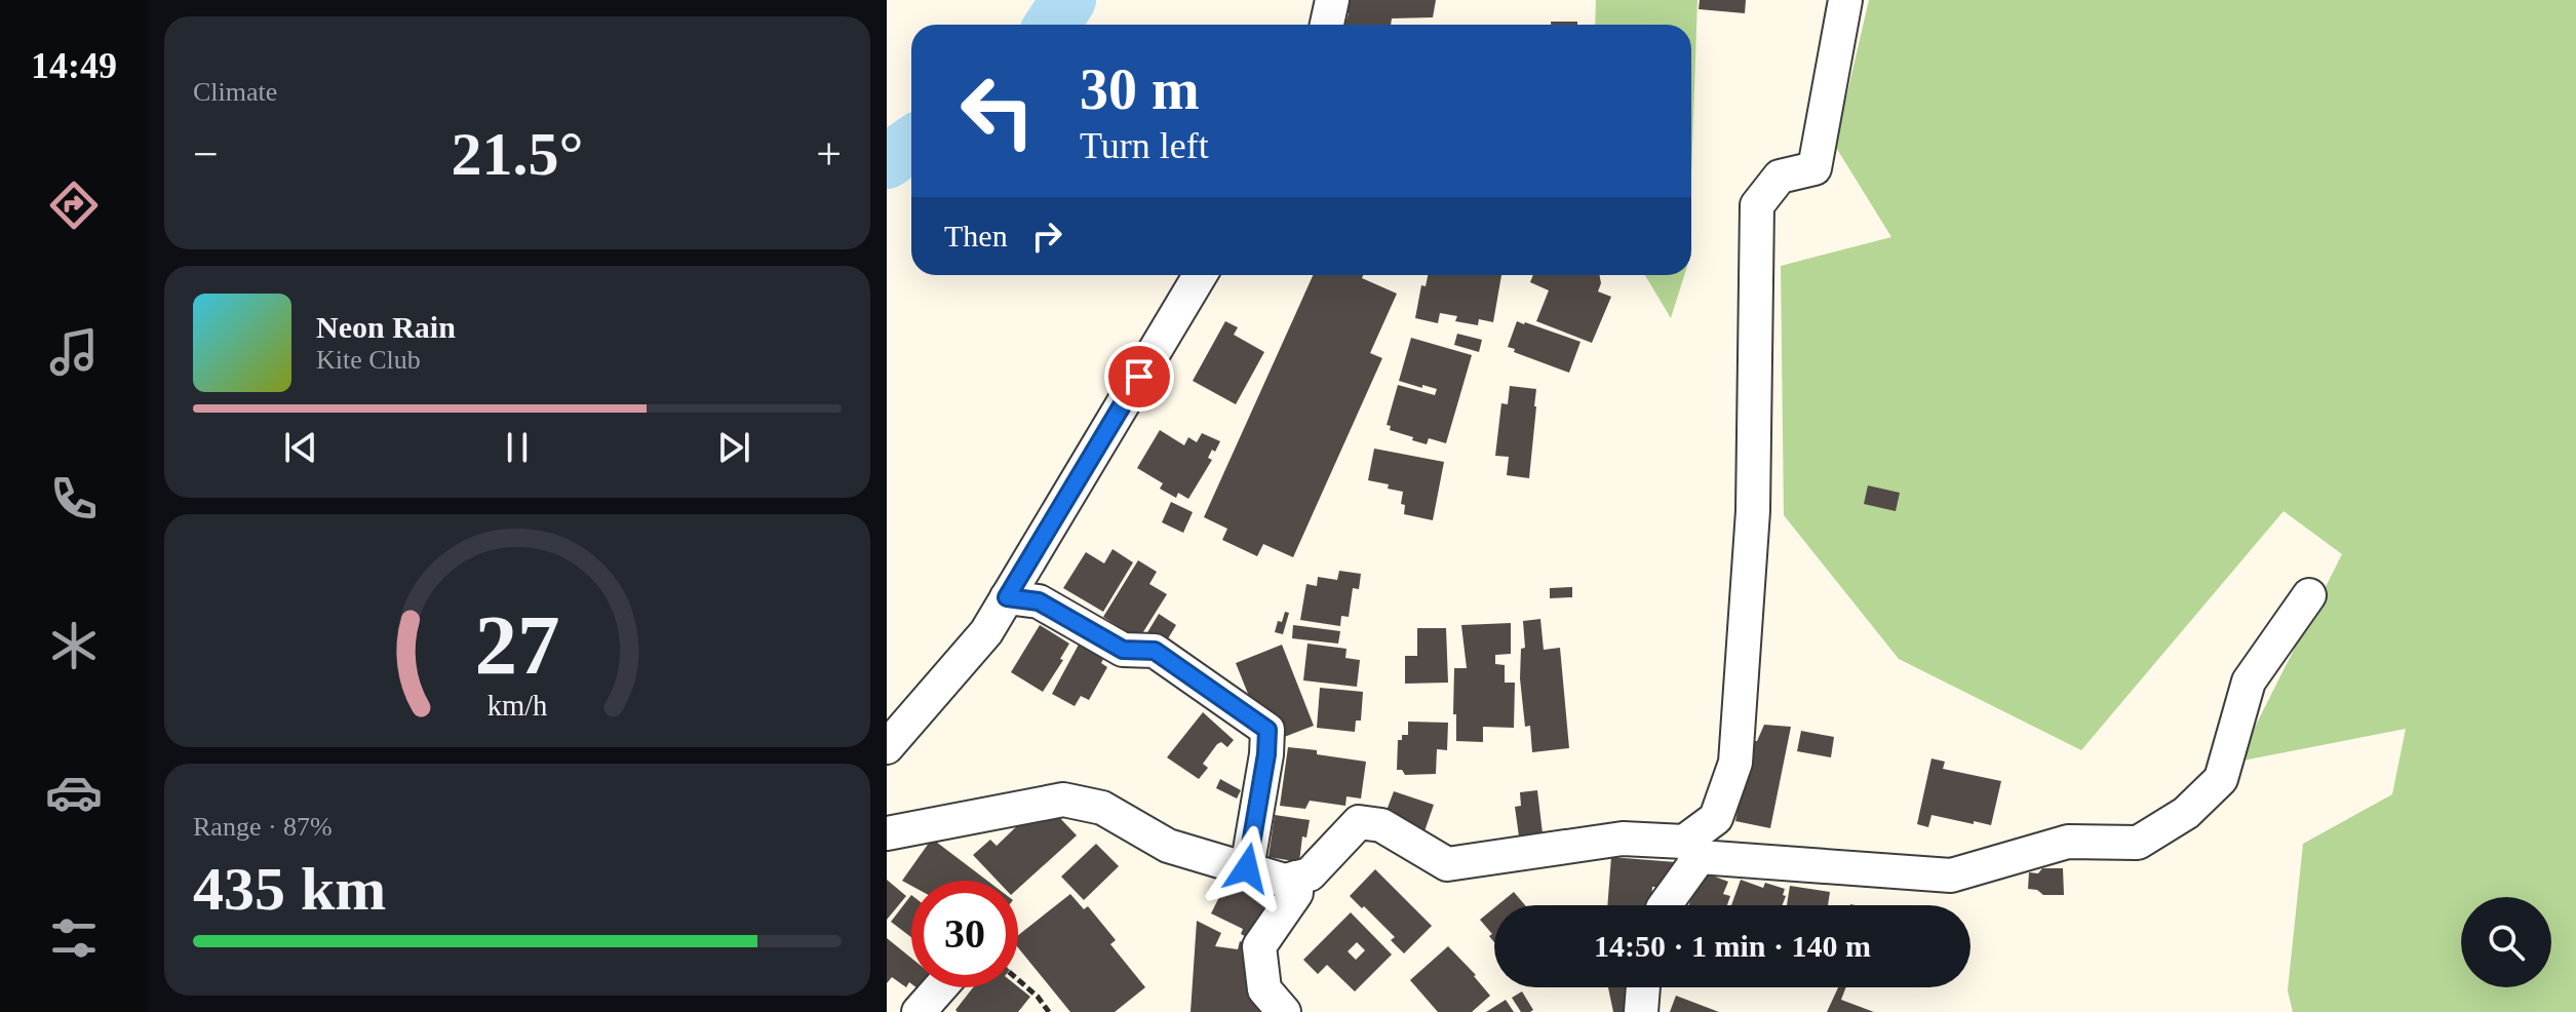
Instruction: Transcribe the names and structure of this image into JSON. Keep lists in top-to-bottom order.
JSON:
{
  "page": {
    "tabs": "14:49",
    "tile": [
      "Climate",
      ["Range · 87%", "435 km"]
    ],
    "turn": ["30 m", "Turn left"],
    "heat": ["−", "21.5°", "+"],
    "then": "Then",
    "song": ["Neon Rain", "Kite Club"],
    "limit": "30",
    "trip": "14:50 · 1 min · 140 m",
    "gauge": ["27", "km/h"]
  }
}
